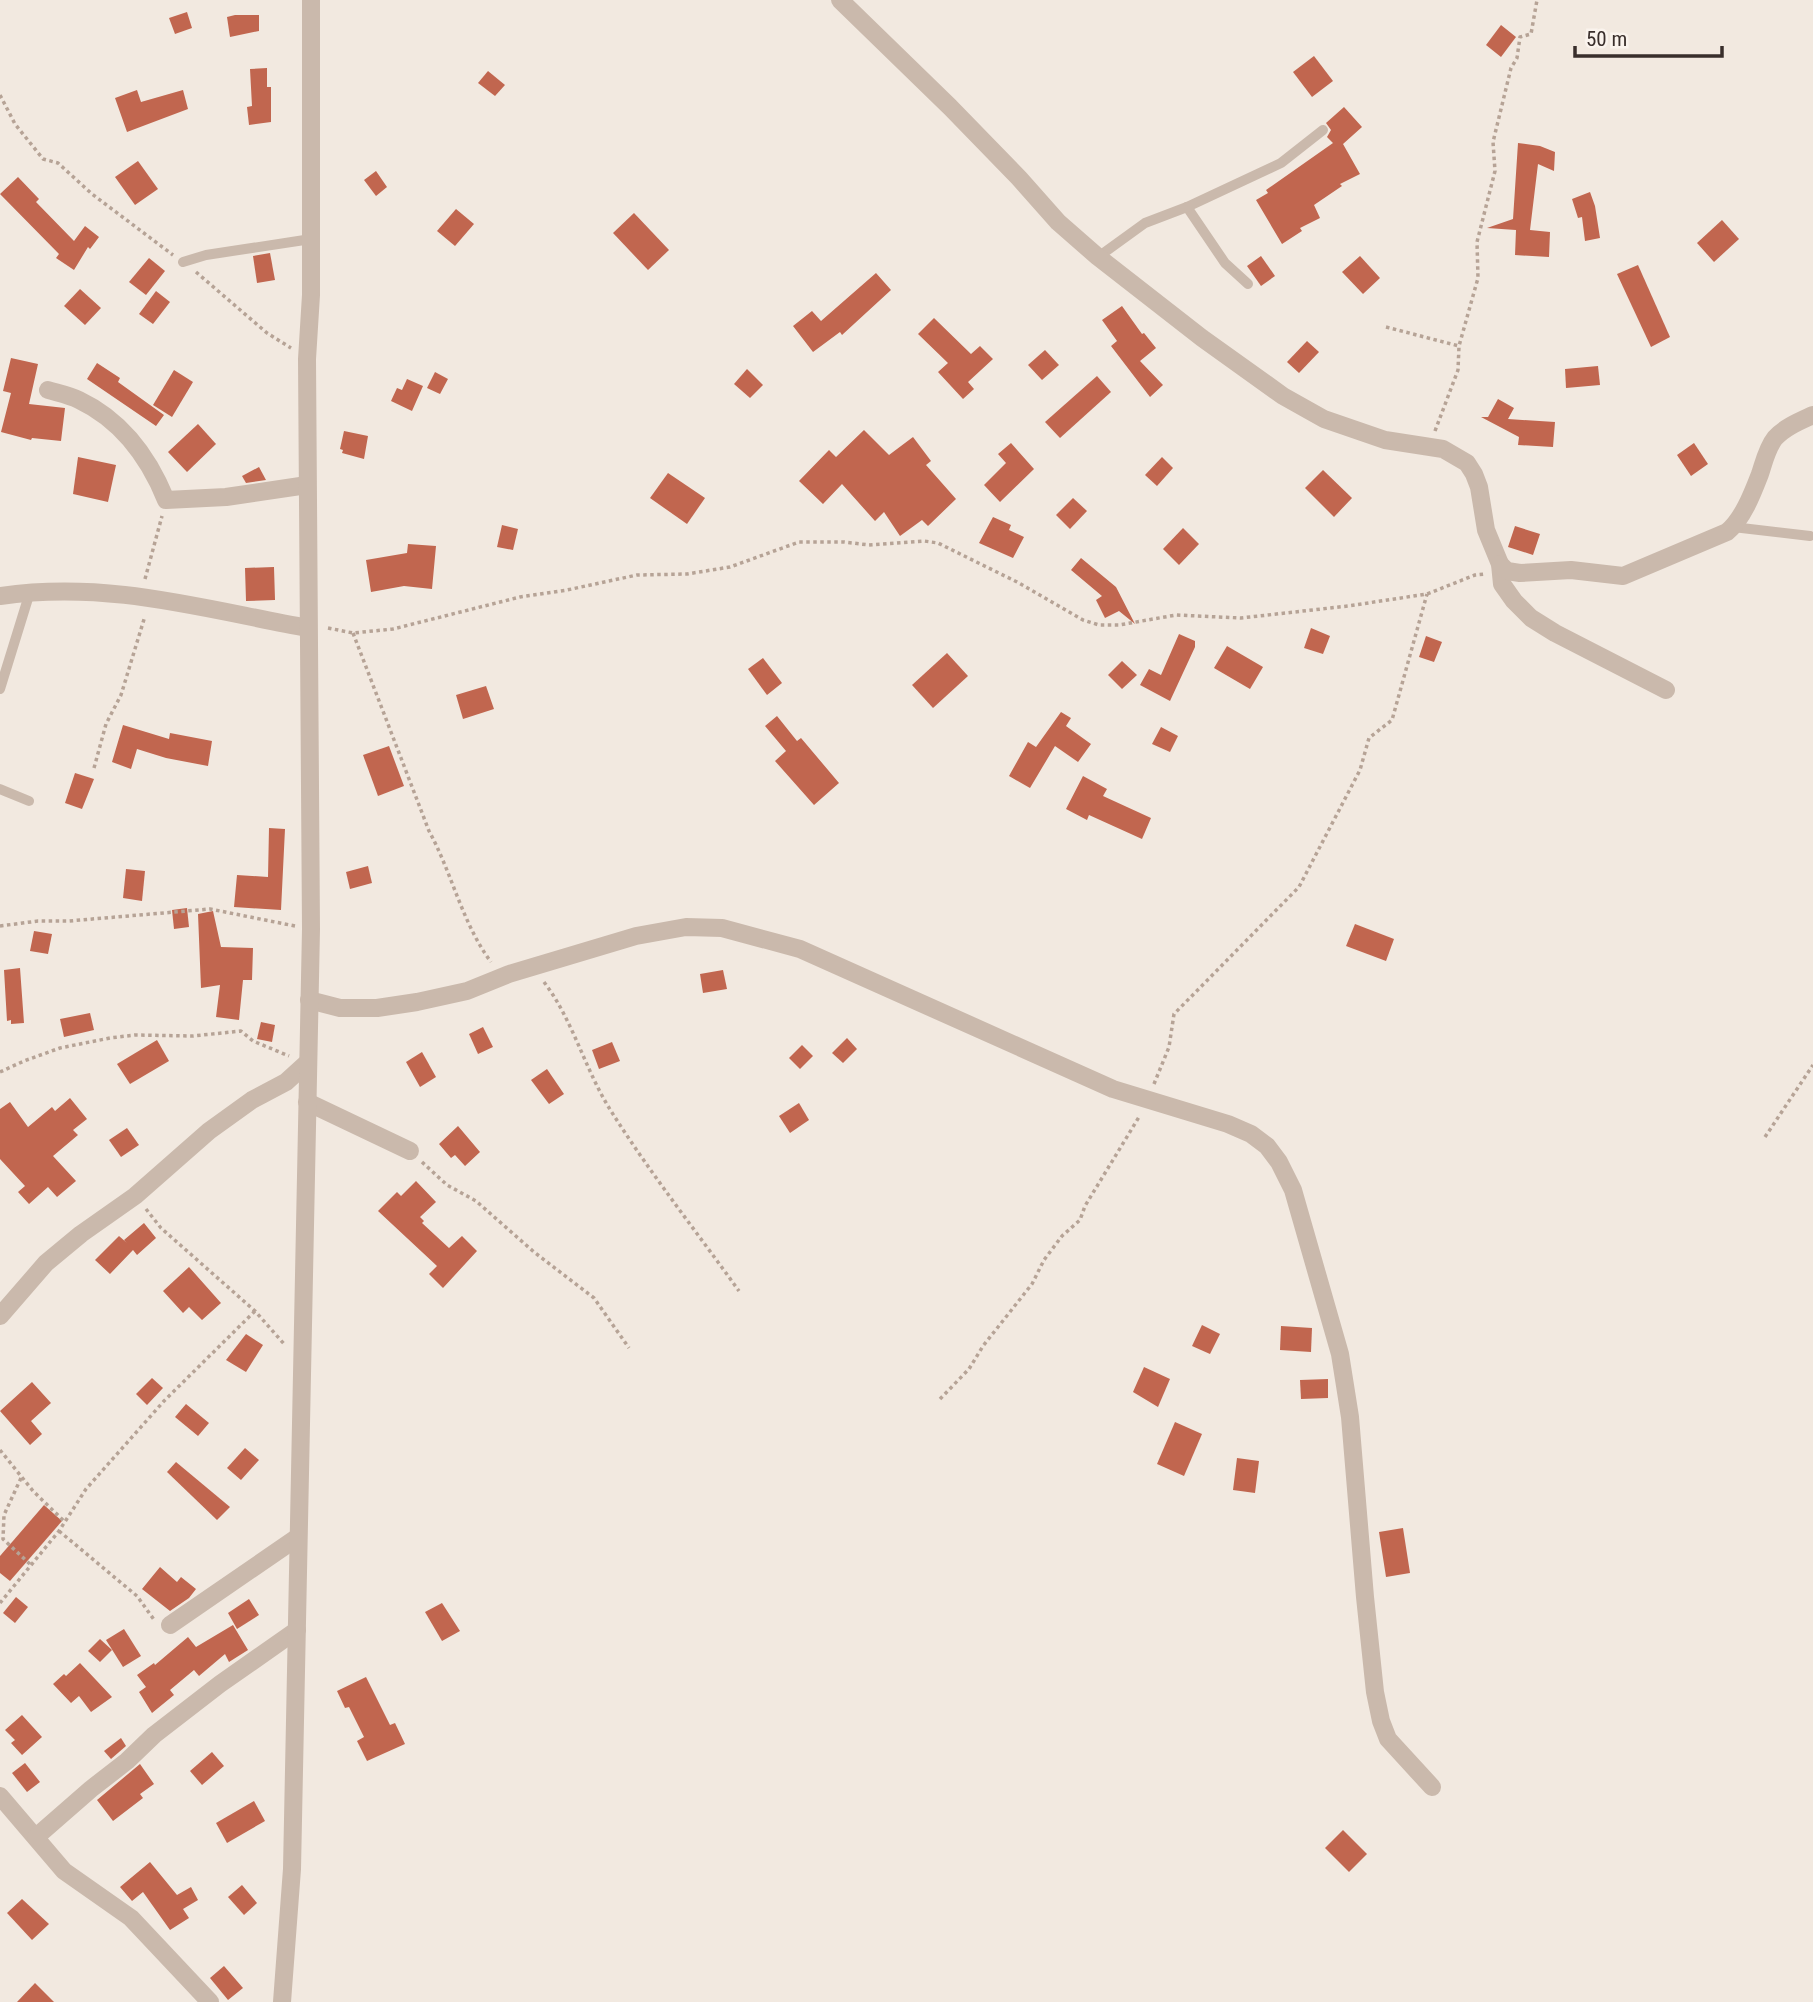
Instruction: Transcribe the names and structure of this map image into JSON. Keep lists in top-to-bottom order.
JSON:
{
  "scale_bar": "50 m"
}
